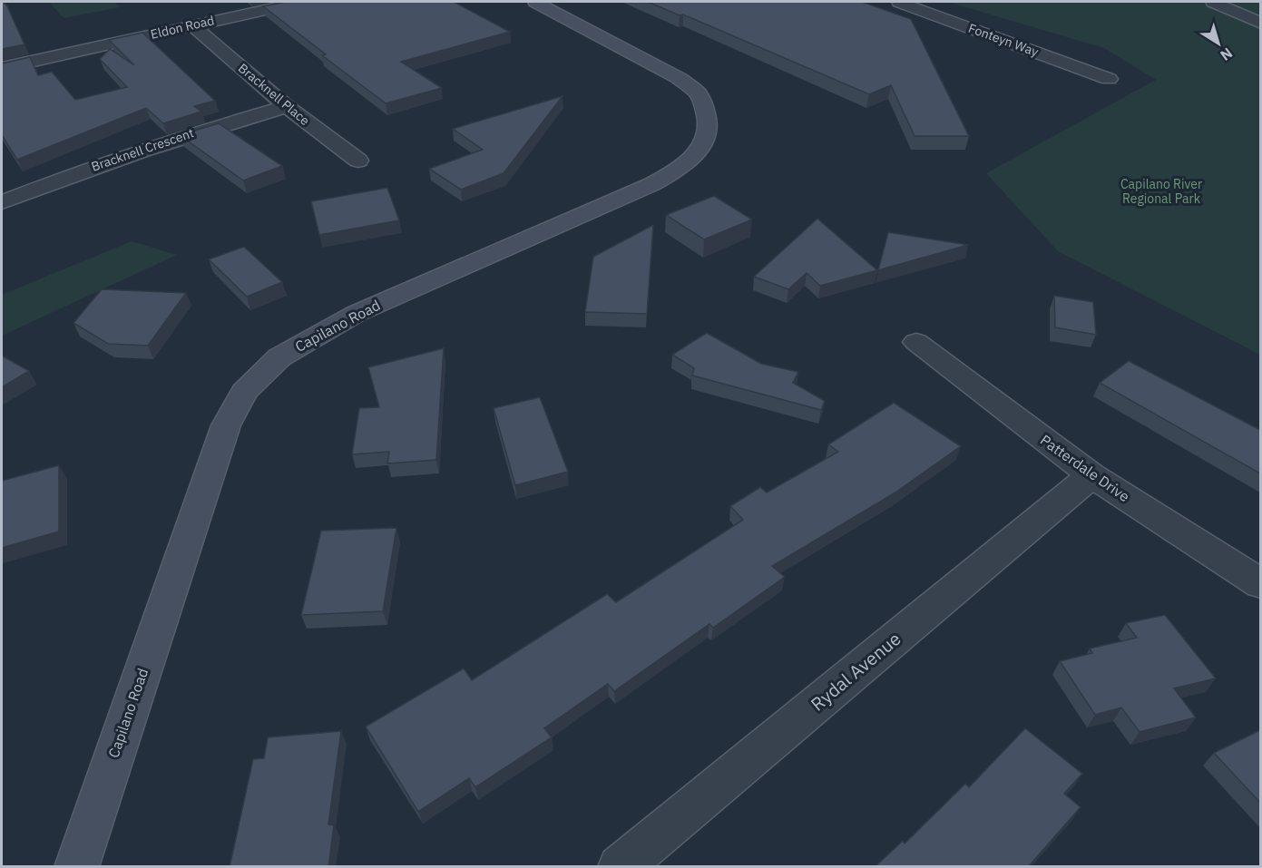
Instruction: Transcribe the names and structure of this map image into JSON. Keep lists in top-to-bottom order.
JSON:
{
  "streets": {
    "main road": ["Capilano Road"],
    "street": [
      "Eldon Road",
      "Fonteyn Way",
      "Bracknell Place",
      "Bracknell Crescent",
      "Patterdale Drive",
      "Rydal Avenue"
    ]
  },
  "crossings": [
    ["Eldon Road", "Bracknell Place"],
    ["Bracknell Place", "Bracknell Crescent"],
    ["Patterdale Drive", "Rydal Avenue"]
  ],
  "parks": ["Capilano River Regional Park"],
  "north": "bottom right"
}
